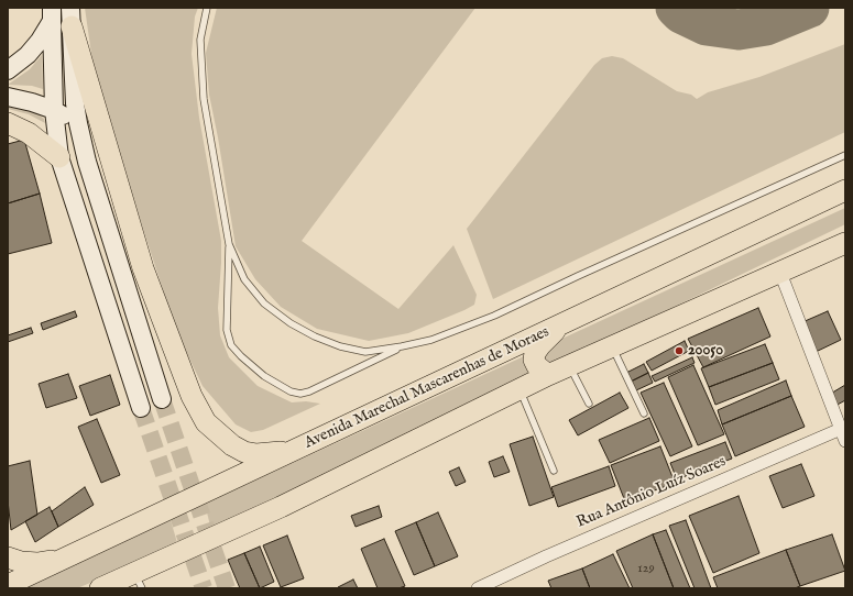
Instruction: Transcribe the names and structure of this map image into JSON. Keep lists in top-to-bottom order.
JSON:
{
  "streets": {
    "highway": ["Avenida Marechal Mascarenhas de Moraes"],
    "street": ["Rua Antônio Luíz Soares"]
  },
  "places": ["20050"],
  "house_numbers": ["129"]
}
